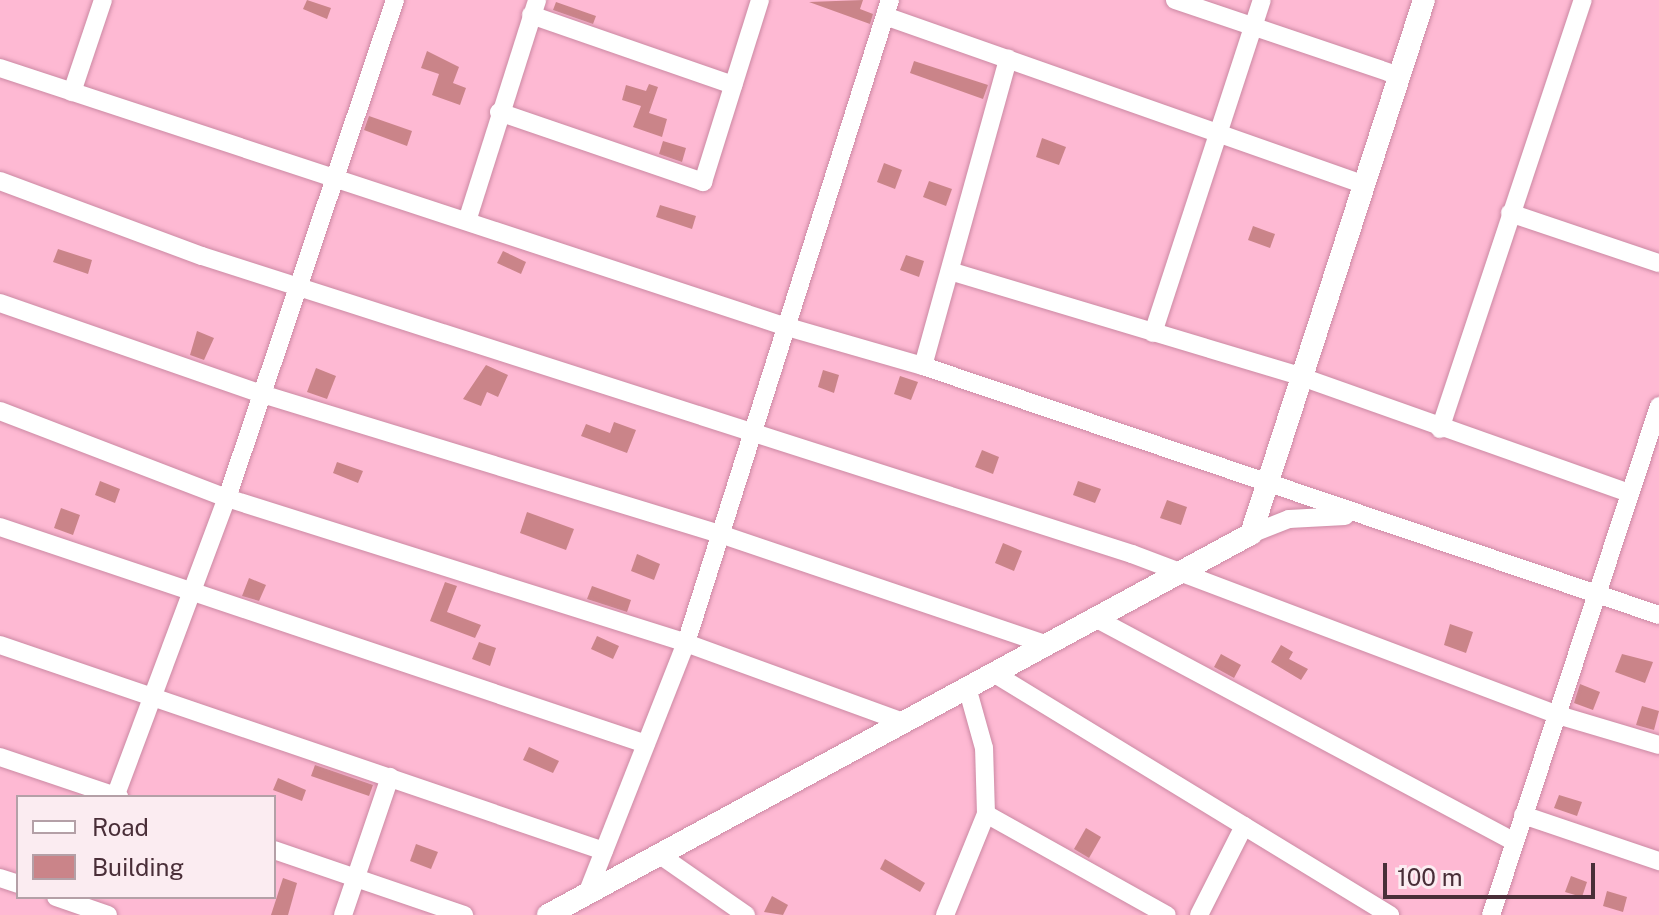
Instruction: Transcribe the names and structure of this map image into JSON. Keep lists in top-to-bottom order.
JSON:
{
  "legend": ["Road", "Building"],
  "scale_bar": "100 m"
}
